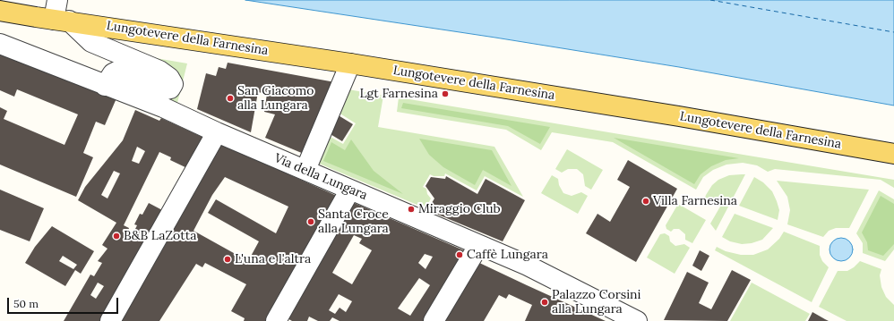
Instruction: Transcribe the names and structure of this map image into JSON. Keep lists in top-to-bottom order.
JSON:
{
  "streets": {
    "main road": ["Lungotevere della Farnesina"],
    "street": ["Via della Lungara"]
  },
  "places": [
    "Lgt Farnesina",
    "San Giacomo alla Lungara",
    "Villa Farnesina",
    "Miraggio Club",
    "Santa Croce alla Lungara",
    "B&B LaZotta",
    "Caffè Lungara",
    "L'una e l'altra",
    "Palazzo Corsini alla Lungara"
  ],
  "scale_bar": "50 m"
}
